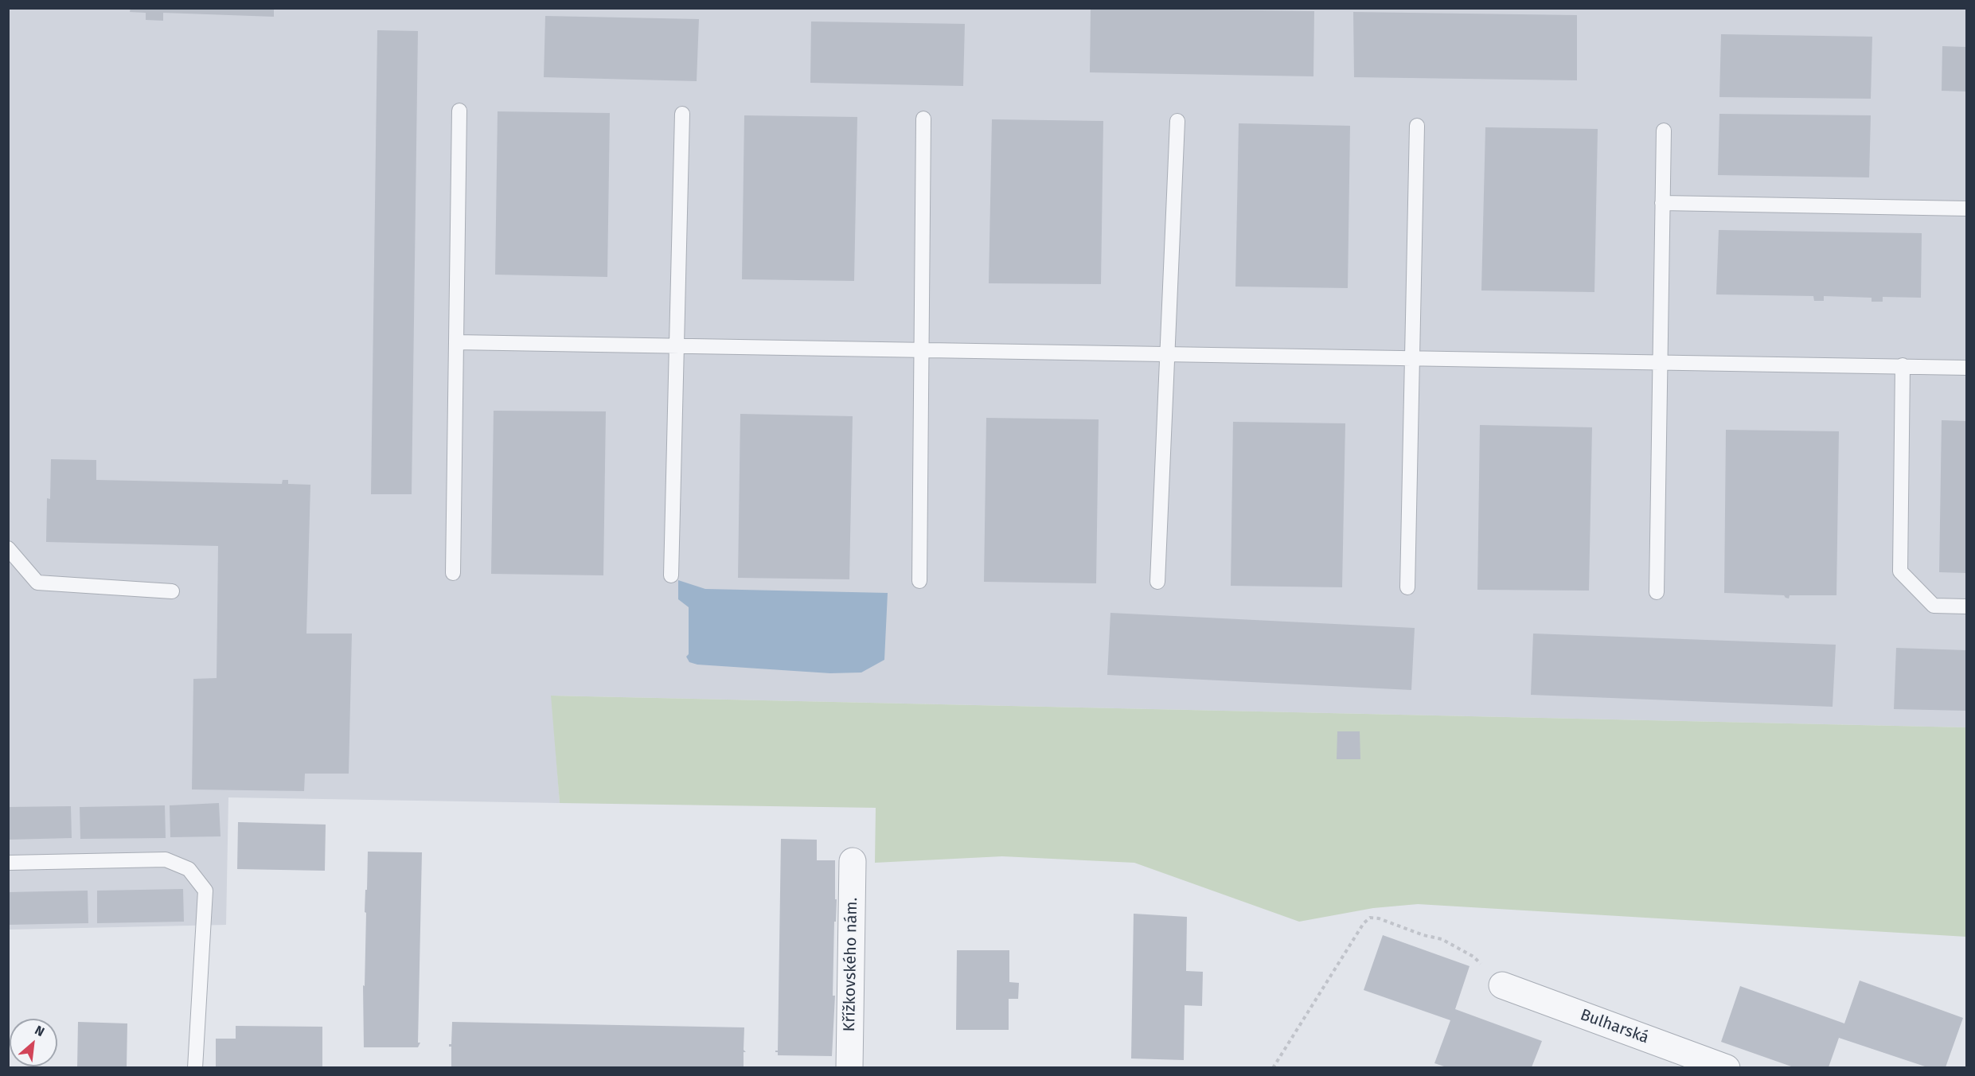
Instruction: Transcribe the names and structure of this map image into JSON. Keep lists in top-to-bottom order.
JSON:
{
  "streets": {
    "street": ["Křížkovského nám.", "Bulharská"]
  },
  "north": "top right"
}
